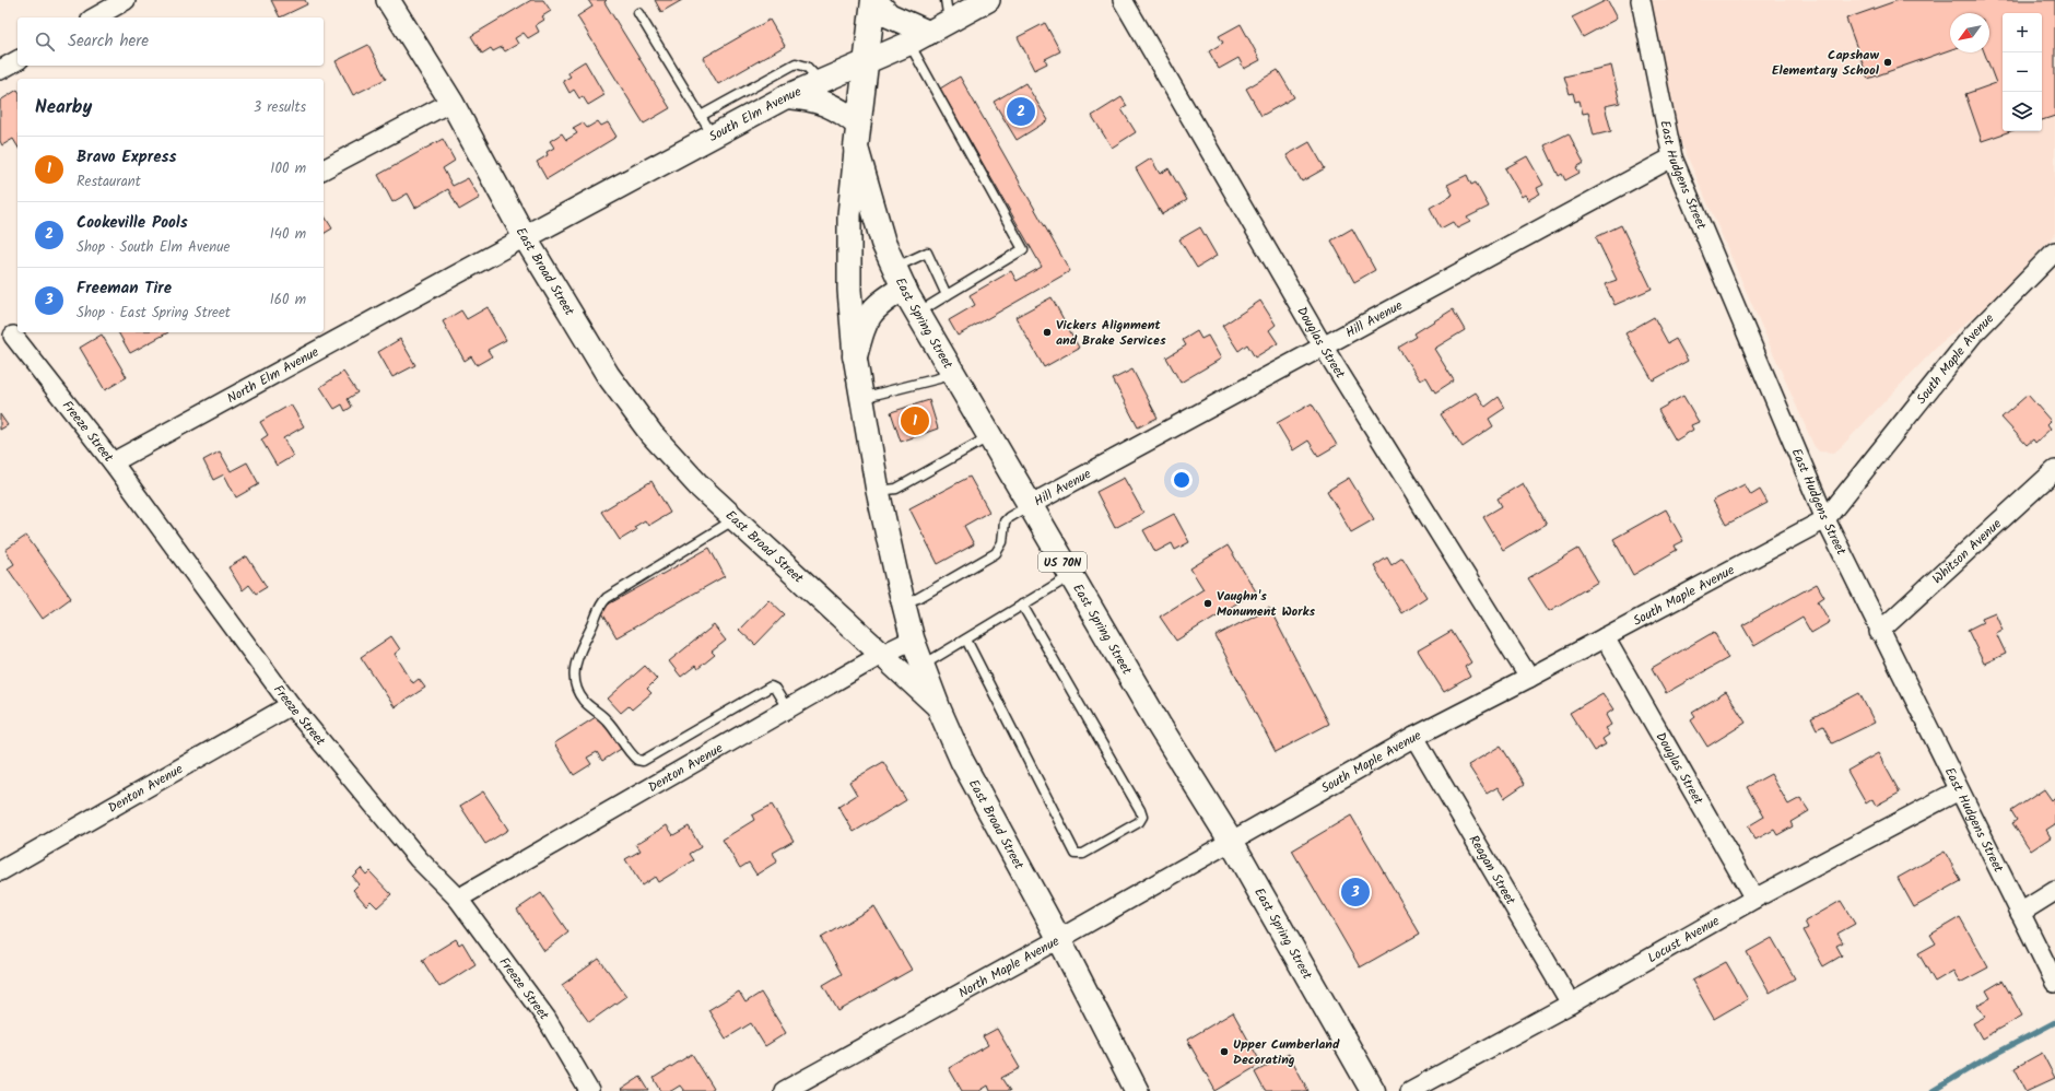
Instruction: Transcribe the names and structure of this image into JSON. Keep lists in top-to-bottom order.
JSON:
{
  "streets": {
    "main road": ["East Spring Street", "US 70N"],
    "street": [
      "South Elm Avenue",
      "East Hudgens Street",
      "East Broad Street",
      "Hill Avenue",
      "Douglas Street",
      "South Maple Avenue",
      "North Elm Avenue",
      "Freeze Street",
      "Whitson Avenue",
      "Denton Avenue",
      "Reagan Street",
      "Locust Avenue",
      "North Maple Avenue"
    ]
  },
  "crossings": [
    ["South Elm Avenue", "East Broad Street"],
    ["South Elm Avenue", "East Spring Street"],
    ["South Elm Avenue", "North Elm Avenue"],
    ["East Hudgens Street", "Hill Avenue"],
    ["East Hudgens Street", "South Maple Avenue"],
    ["East Hudgens Street", "Whitson Avenue"],
    ["East Hudgens Street", "Locust Avenue"],
    ["East Broad Street", "North Elm Avenue"],
    ["East Broad Street", "Denton Avenue"],
    ["East Broad Street", "North Maple Avenue"],
    ["Hill Avenue", "East Spring Street"],
    ["Hill Avenue", "Douglas Street"],
    ["East Spring Street", "South Maple Avenue"],
    ["East Spring Street", "North Maple Avenue"],
    ["Douglas Street", "South Maple Avenue"],
    ["Douglas Street", "Locust Avenue"],
    ["South Maple Avenue", "Reagan Street"],
    ["South Maple Avenue", "North Maple Avenue"],
    ["North Elm Avenue", "Freeze Street"],
    ["Freeze Street", "Denton Avenue"],
    ["Reagan Street", "Locust Avenue"]
  ],
  "places": [
    "Capshaw Elementary School",
    "Vickers Alignment and Brake Services",
    "Vaughn's Monument Works",
    "Upper Cumberland Decorating"
  ],
  "north": "bottom left",
  "page": {
    "map_buttons": ["+", "−"],
    "search": "Search here",
    "heading": ["Nearby", "3 results"],
    "pins": ["2", "1", "3"],
    "list": [
      {
        "mark": "1",
        "name": "Bravo Express",
        "note": "Restaurant",
        "value": "100 m"
      },
      {
        "mark": "2",
        "name": "Cookeville Pools",
        "note": "Shop · South Elm Avenue",
        "value": "140 m"
      },
      {
        "mark": "3",
        "name": "Freeman Tire",
        "note": "Shop · East Spring Street",
        "value": "160 m"
      }
    ]
  }
}
